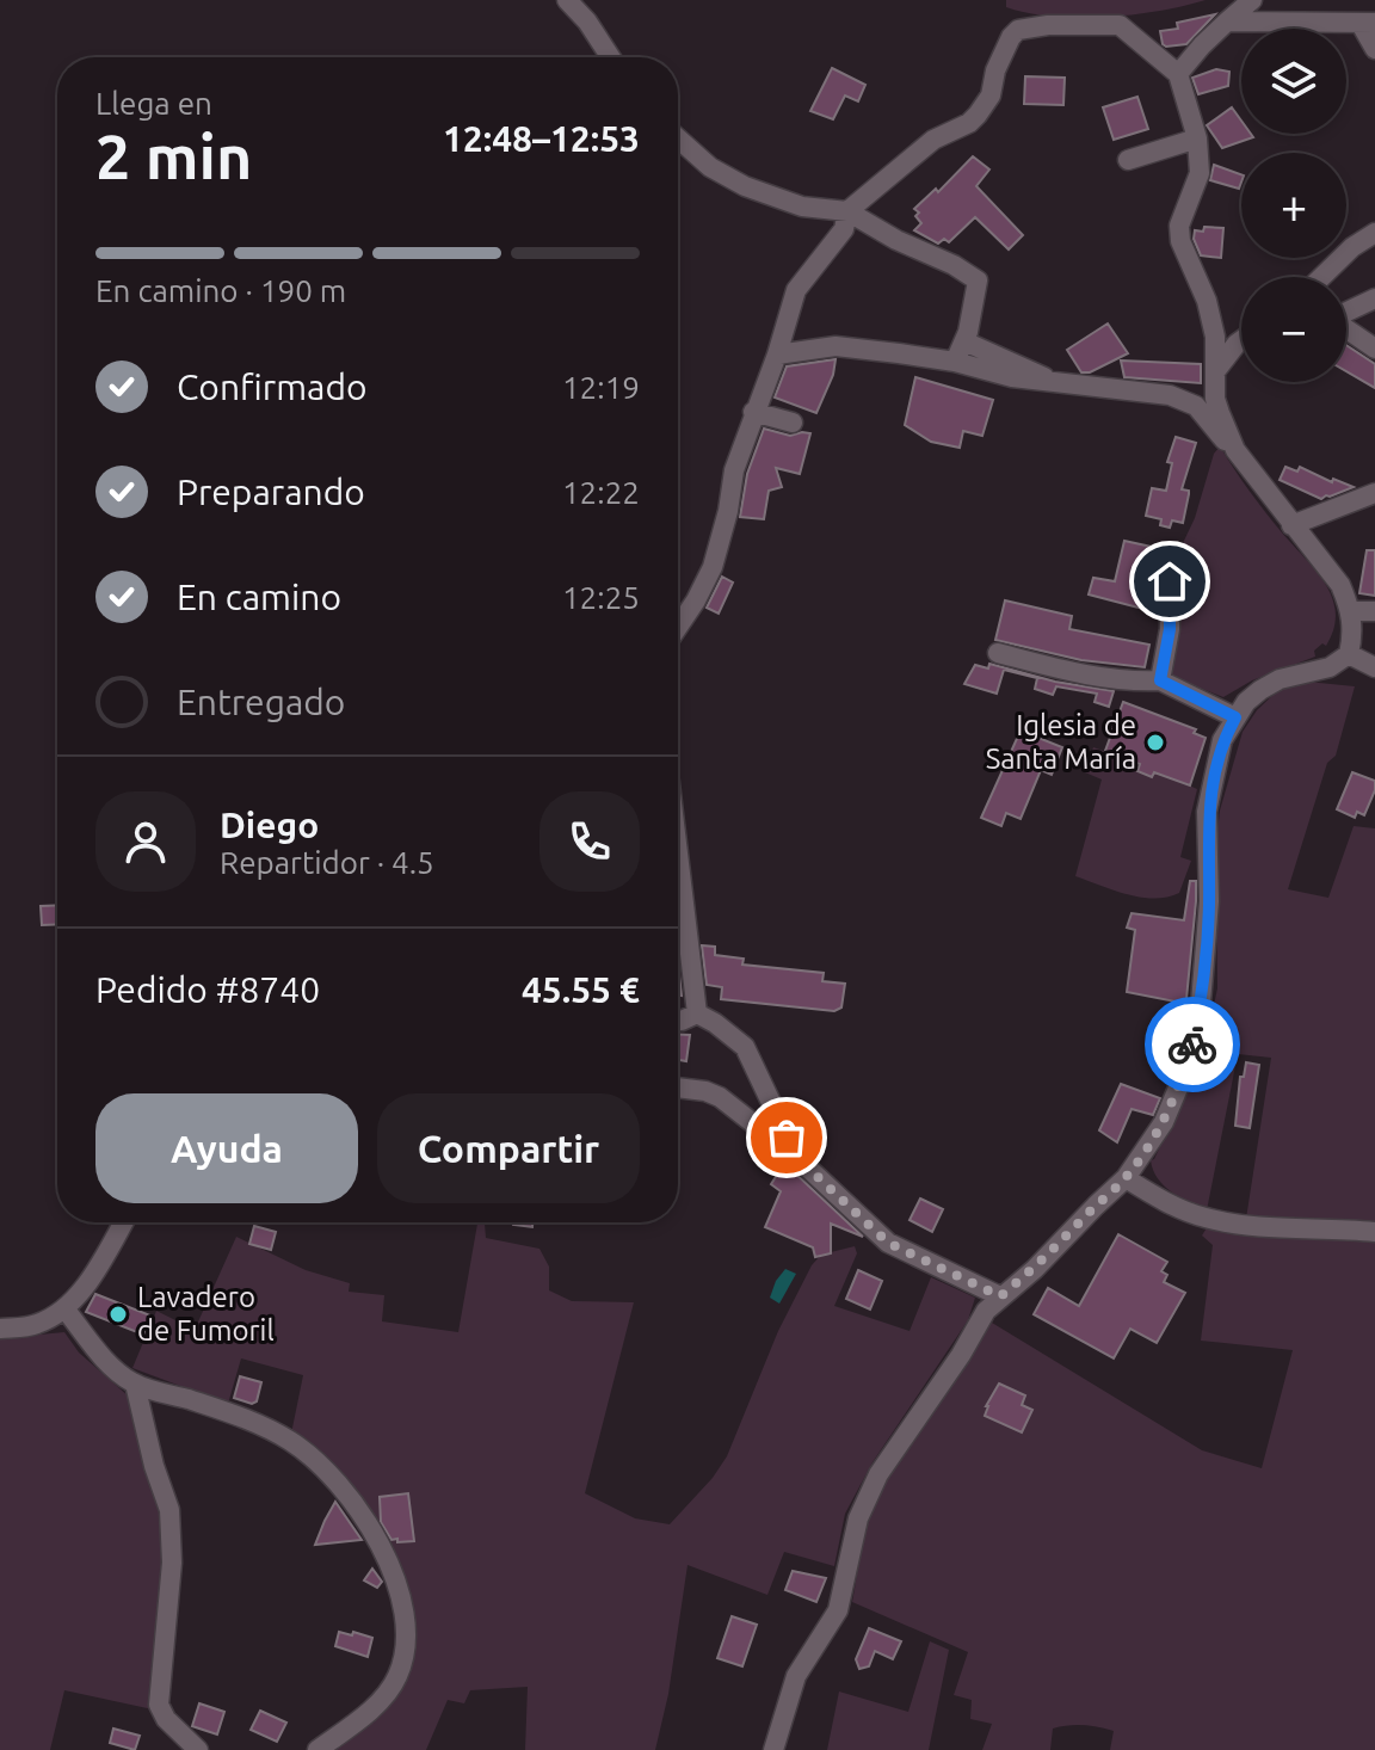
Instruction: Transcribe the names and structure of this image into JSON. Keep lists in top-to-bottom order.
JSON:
{
  "places": ["Iglesia de Santa María", "Lavadero de Fumoril"],
  "page": {
    "map_buttons": ["+", "−"],
    "heading": ["2 min", "Llega en", "12:48–12:53"],
    "panel": [
      "Diego",
      "Repartidor · 4.5",
      "Pedido #8740",
      "45.55 €"
    ],
    "bar": "En camino · 190 m",
    "list": [
      ["Confirmado", "12:19"],
      ["Preparando", "12:22"],
      ["En camino", "12:25"],
      "Entregado"
    ],
    "buttons": ["Ayuda", "Compartir"]
  }
}
